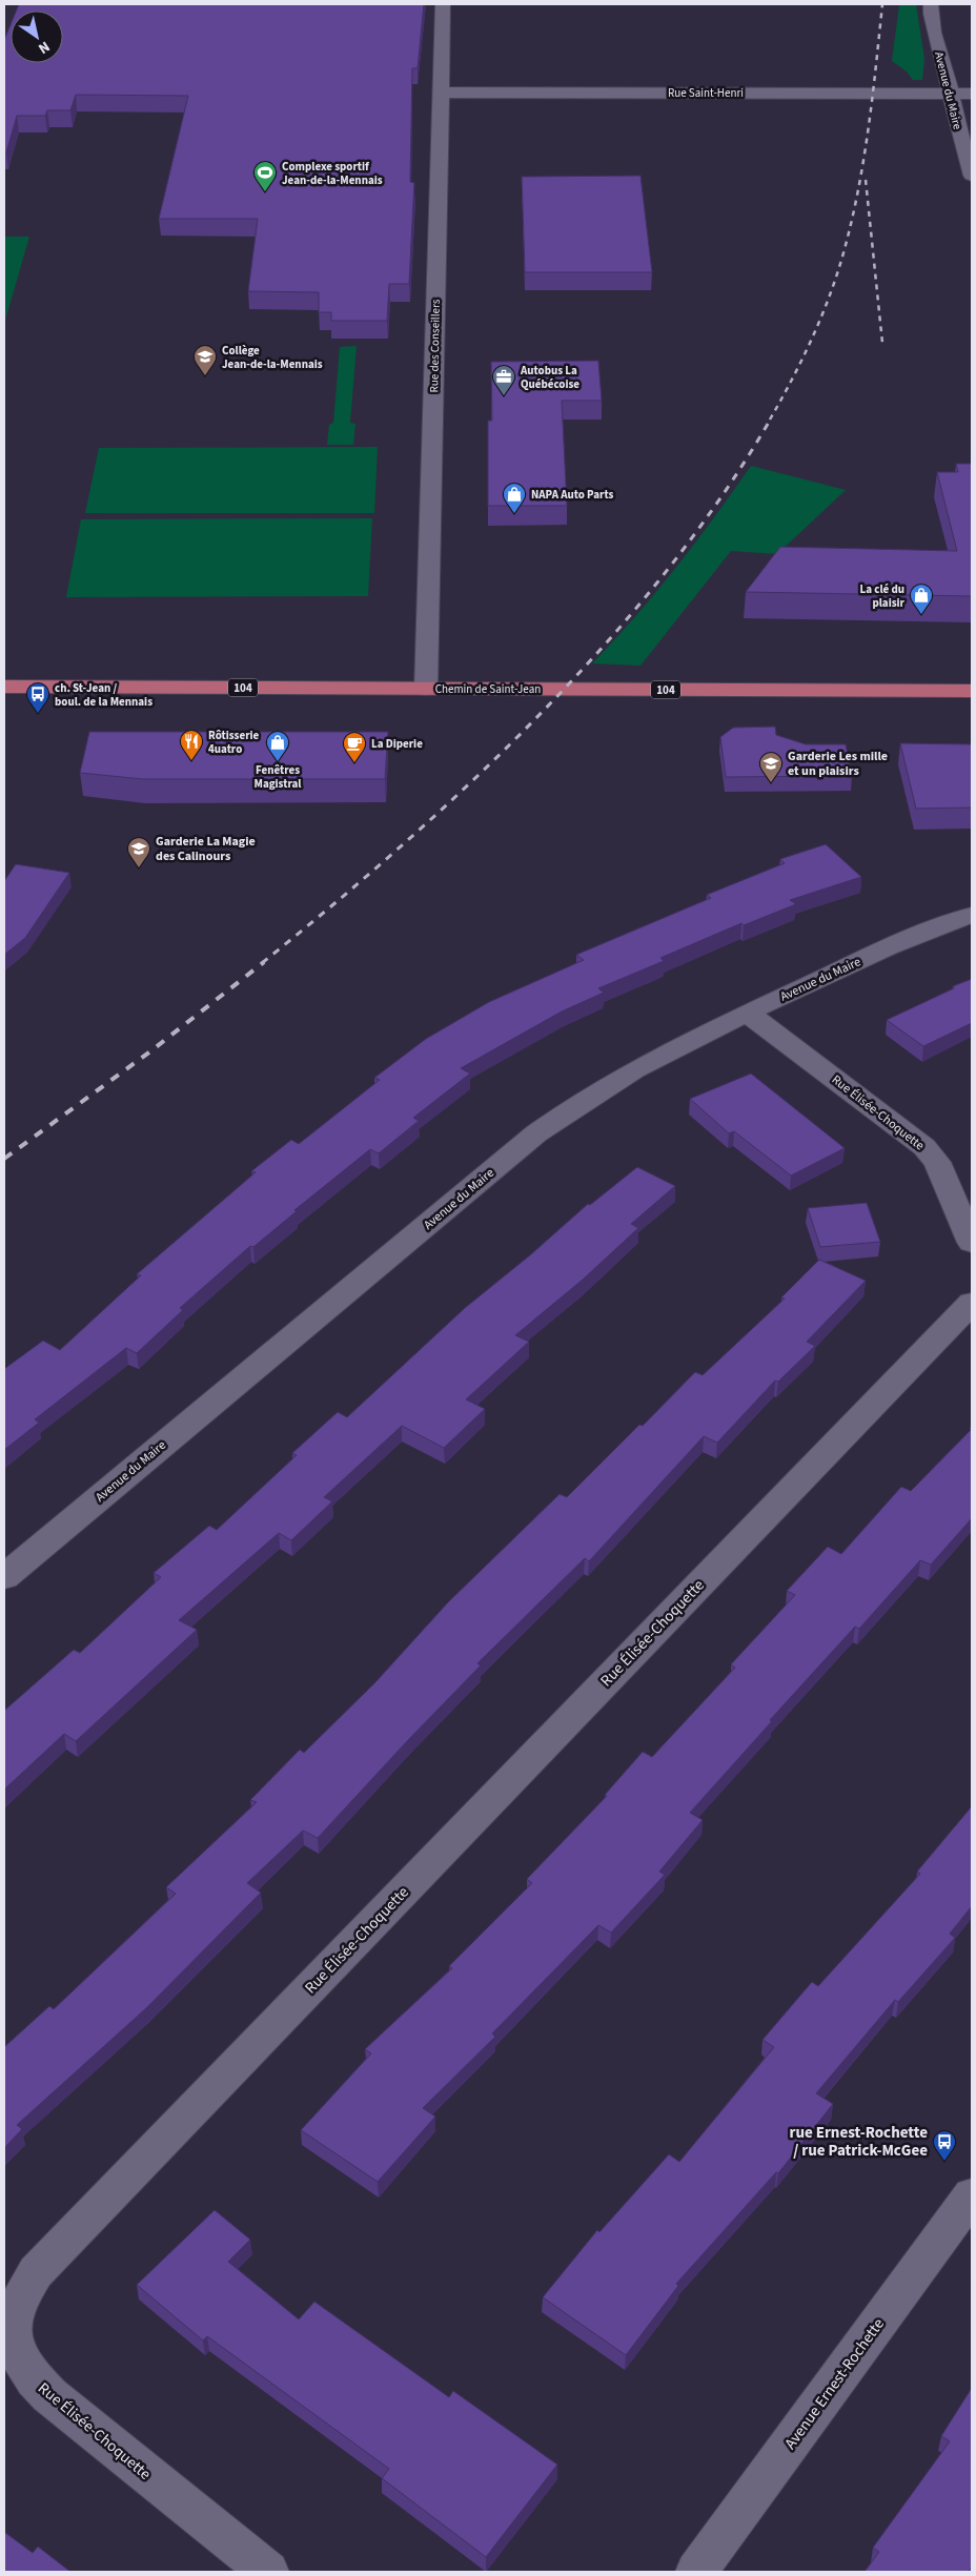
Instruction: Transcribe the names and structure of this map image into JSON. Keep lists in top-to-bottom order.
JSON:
{
  "streets": {
    "main road": ["104", "Chemin de Saint-Jean"],
    "street": [
      "Avenue du Maire",
      "Rue Saint-Henri",
      "Rue des Conseillers",
      "Rue Élisée-Choquette",
      "Avenue Ernest-Rochette"
    ]
  },
  "crossings": [
    ["Avenue du Maire", "Rue Saint-Henri"],
    ["Avenue du Maire", "Rue Élisée-Choquette"],
    ["Rue Saint-Henri", "Rue des Conseillers"],
    ["Rue des Conseillers", "Chemin de Saint-Jean"]
  ],
  "places": {
    "sports": ["Complexe sportif Jean-de-la-Mennais"],
    "school or university": ["Collège Jean-de-la-Mennais", "Garderie Les mille et un plaisirs", "Garderie La Magie des Calinours"],
    "office": ["Autobus La Québécoise"],
    "shop": ["NAPA Auto Parts", "La clé du plaisir", "Fenêtres Magistral"],
    "bus stop": ["ch. St-Jean / boul. de la Mennais", "rue Ernest-Rochette / rue Patrick-McGee"],
    "restaurant": ["Rôtisserie 4uatro"],
    "cafe": ["La Diperie"]
  },
  "north": "bottom right"
}
